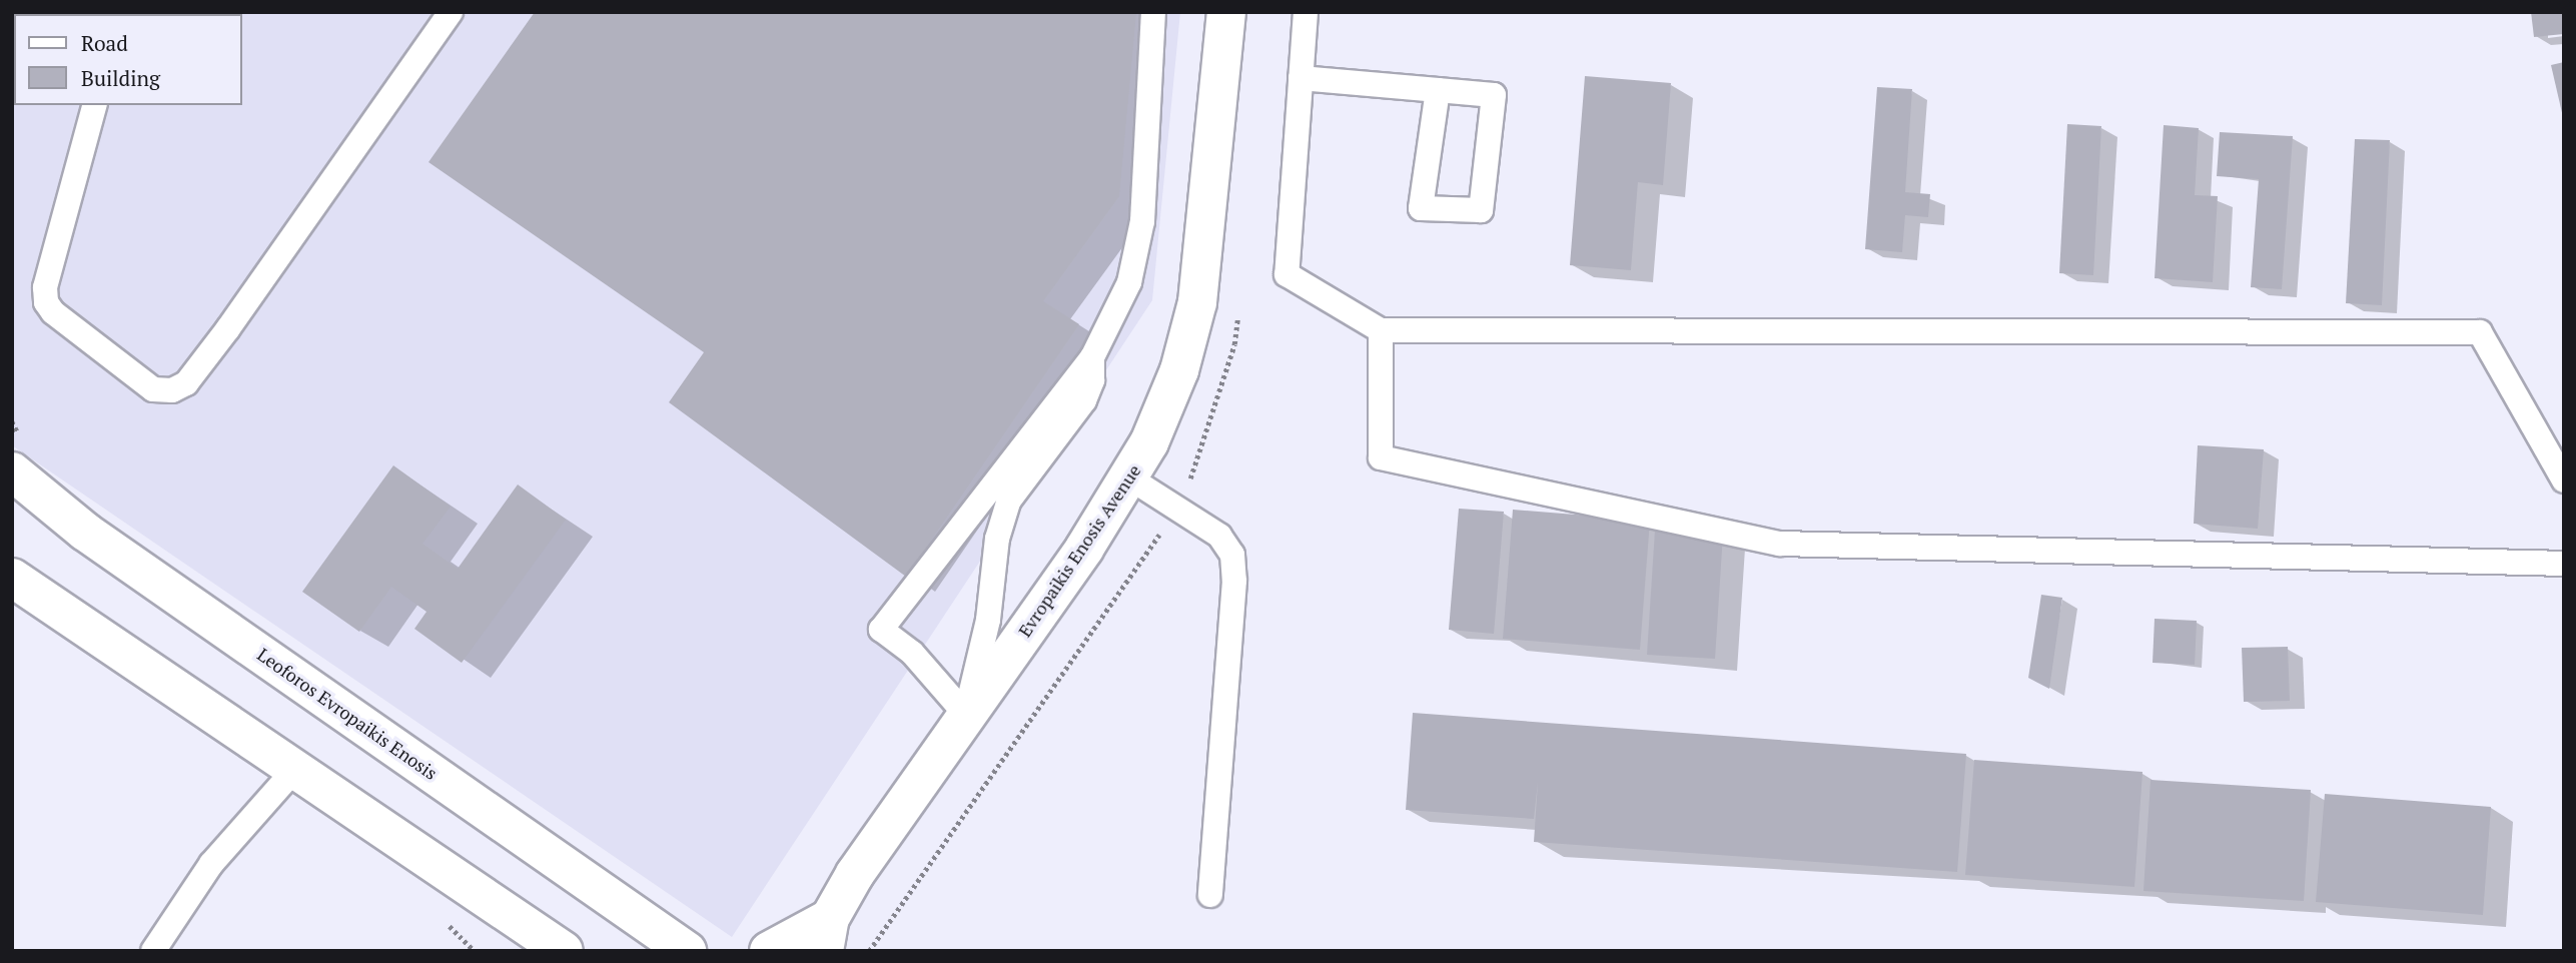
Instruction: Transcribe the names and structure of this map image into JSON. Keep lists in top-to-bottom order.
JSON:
{
  "streets": {
    "main road": ["Evropaikis Enosis Avenue", "Leoforos Evropaikis Enosis"]
  },
  "legend": ["Road", "Building"]
}
